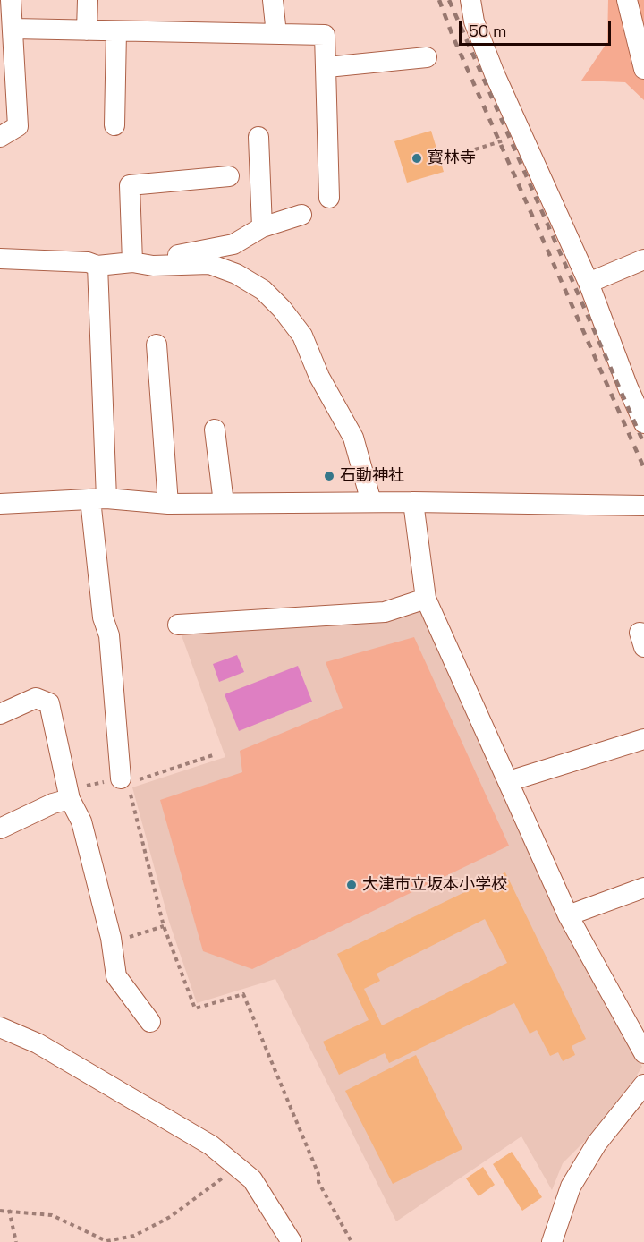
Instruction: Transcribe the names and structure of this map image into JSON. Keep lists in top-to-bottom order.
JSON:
{
  "places": ["寳林寺", "石動神社", "大津市立坂本小学校"],
  "scale_bar": "50 m"
}
